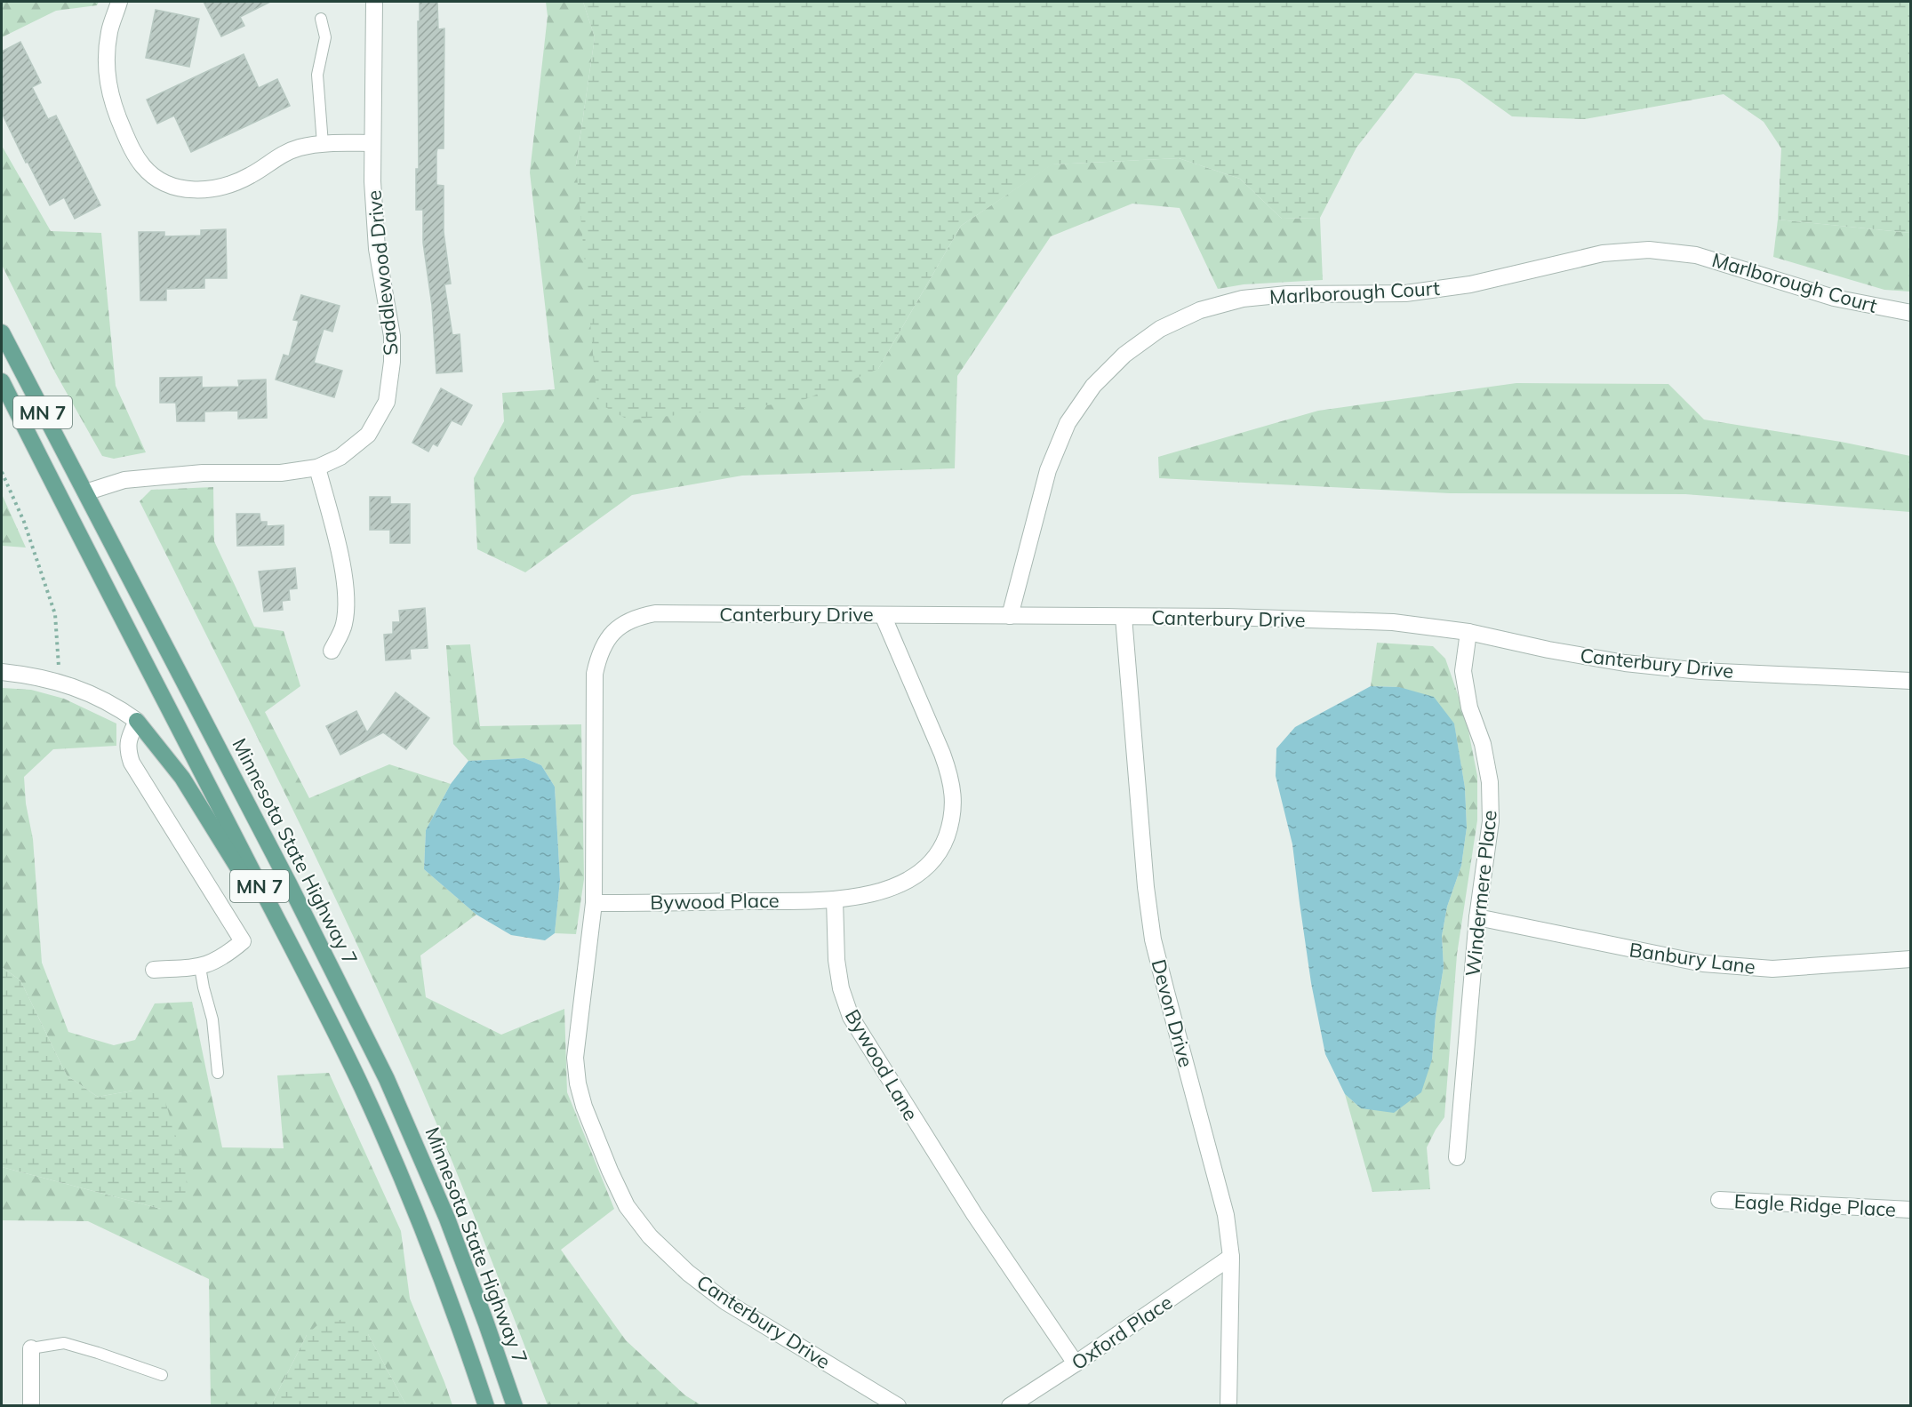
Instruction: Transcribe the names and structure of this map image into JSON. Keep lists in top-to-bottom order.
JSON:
{
  "streets": {
    "main road": ["MN 7", "Minnesota State Highway 7"],
    "street": [
      "Saddlewood Drive",
      "Marlborough Court",
      "Canterbury Drive",
      "Windermere Place",
      "Bywood Place",
      "Banbury Lane",
      "Devon Drive",
      "Bywood Lane",
      "Eagle Ridge Place",
      "Oxford Place"
    ]
  },
  "crossings": [
    ["Saddlewood Drive", "Minnesota State Highway 7"],
    ["Marlborough Court", "Canterbury Drive"],
    ["Canterbury Drive", "Windermere Place"],
    ["Canterbury Drive", "Bywood Place"],
    ["Canterbury Drive", "Devon Drive"],
    ["Windermere Place", "Banbury Lane"],
    ["Bywood Place", "Bywood Lane"],
    ["Devon Drive", "Oxford Place"],
    ["Bywood Lane", "Oxford Place"]
  ]
}
